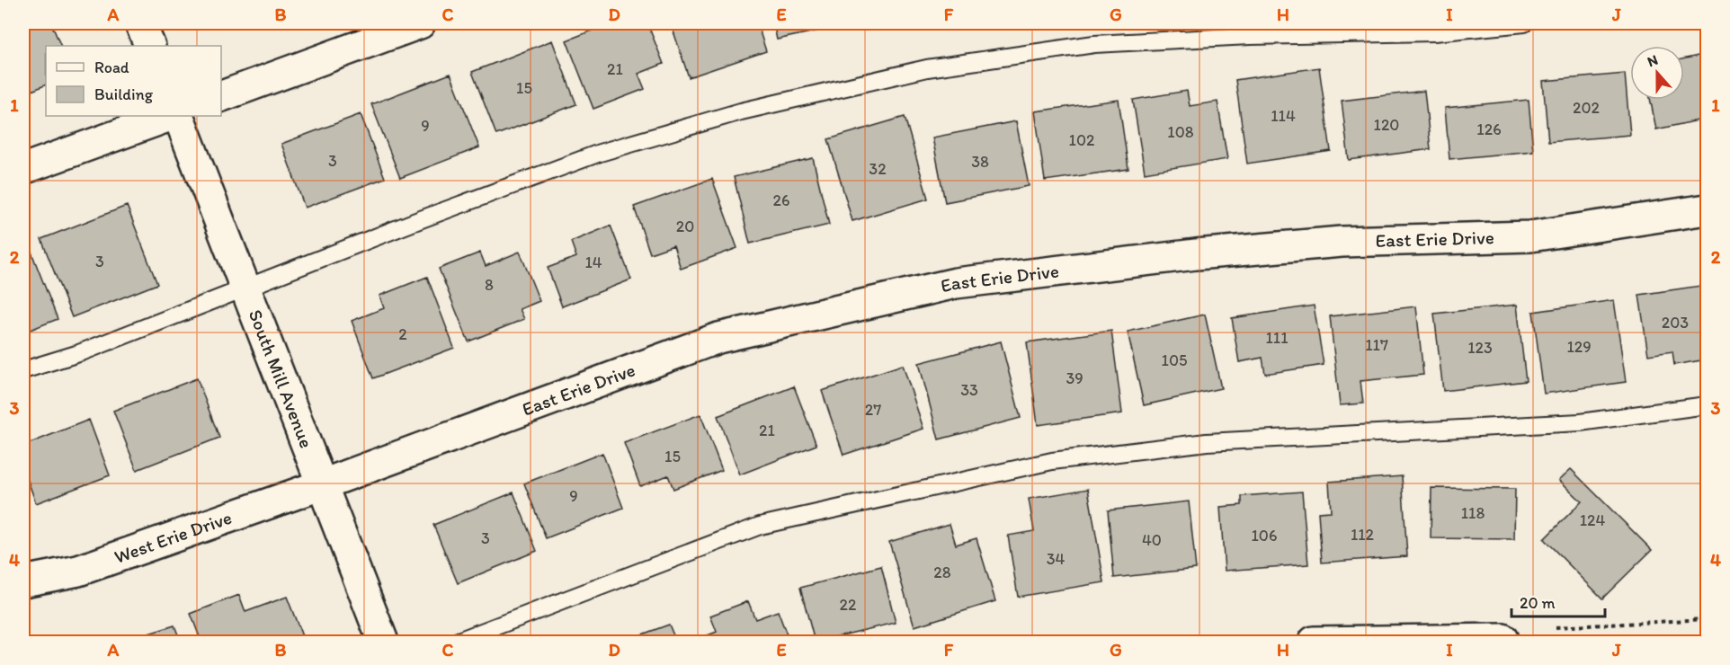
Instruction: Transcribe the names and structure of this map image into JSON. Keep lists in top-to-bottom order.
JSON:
{
  "streets": {
    "street": ["East Erie Drive", "South Mill Avenue", "West Erie Drive"]
  },
  "crossings": [
    ["East Erie Drive", "South Mill Avenue"],
    ["East Erie Drive", "West Erie Drive"],
    ["South Mill Avenue", "West Erie Drive"]
  ],
  "house_numbers": [
    "21",
    "15",
    "202",
    "114",
    "120",
    "9",
    "126",
    "108",
    "102",
    "3",
    "38",
    "32",
    "26",
    "20",
    "3",
    "14",
    "8",
    "203",
    "2",
    "111",
    "117",
    "129",
    "123",
    "105",
    "39",
    "33",
    "27",
    "21",
    "15",
    "9",
    "118",
    "124",
    "112",
    "106",
    "3",
    "40",
    "34",
    "28",
    "22"
  ],
  "legend": ["Road", "Building"],
  "scale_bar": "20 m",
  "north": "top",
  "grid": {
    "columns": [
      "A",
      "B",
      "C",
      "D",
      "E",
      "F",
      "G",
      "H",
      "I",
      "J"
    ],
    "rows": [
      "1",
      "2",
      "3",
      "4"
    ]
  }
}
